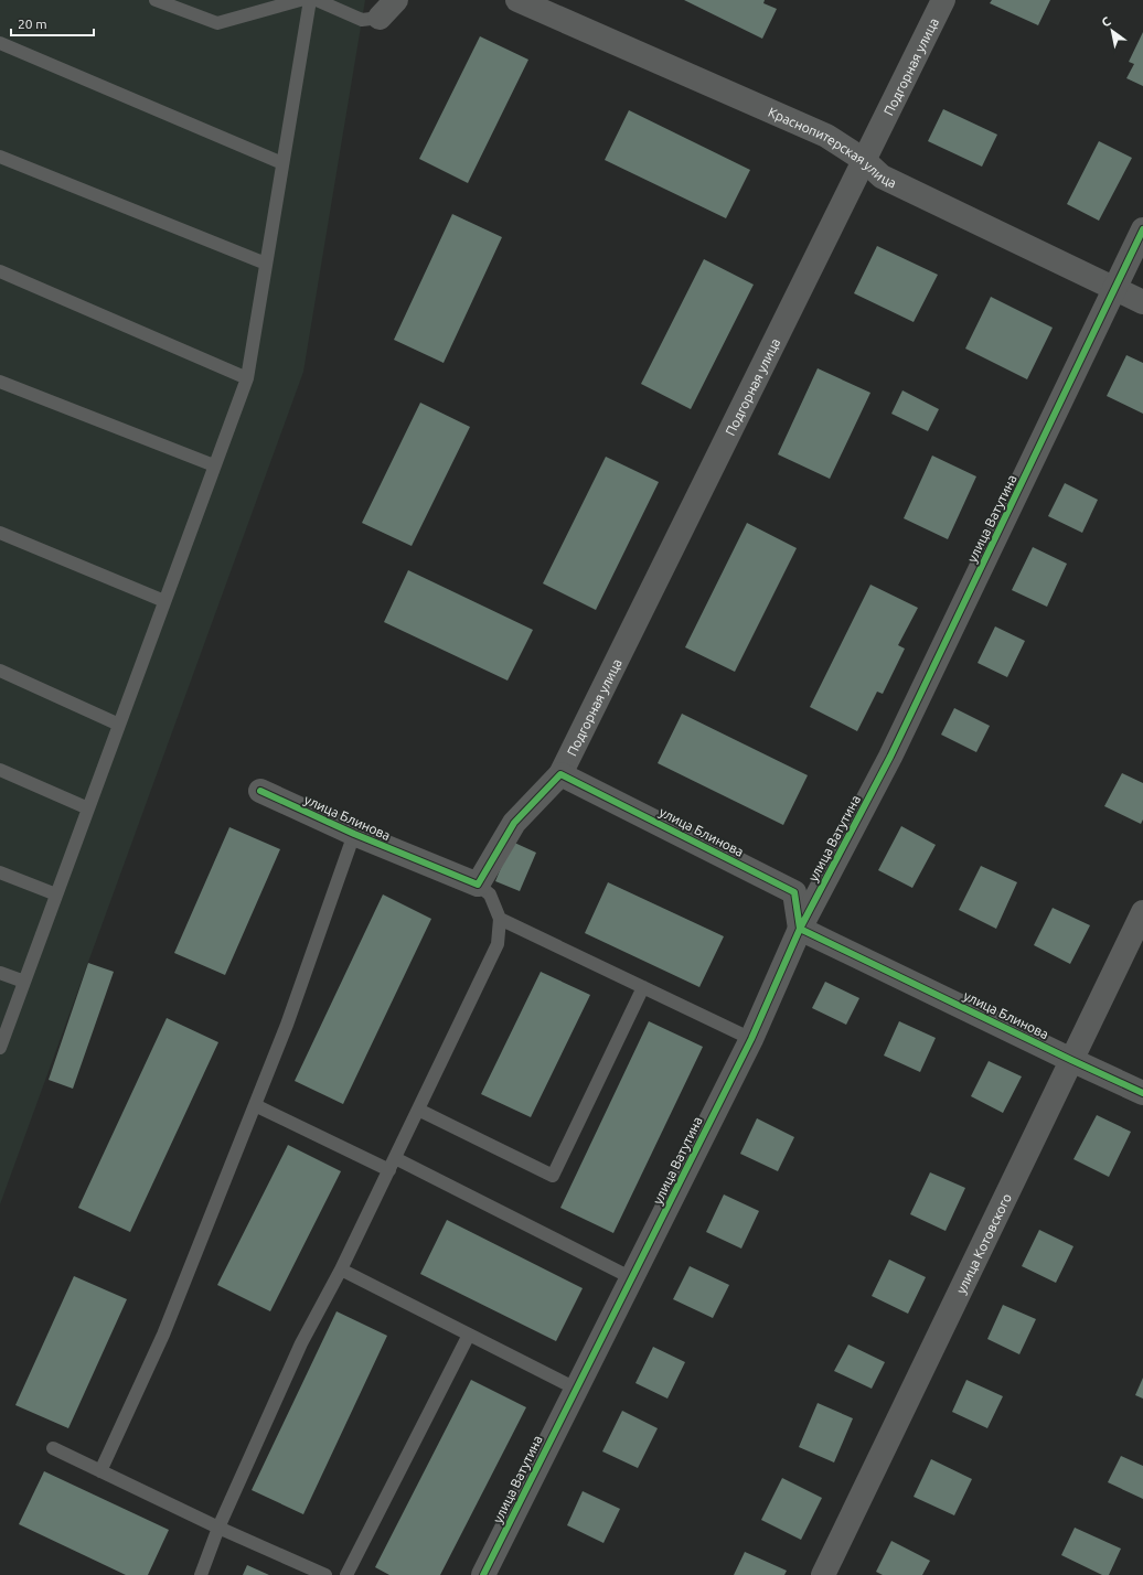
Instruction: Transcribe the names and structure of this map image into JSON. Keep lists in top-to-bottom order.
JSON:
{
  "streets": {
    "street": [
      "Подгорная улица",
      "Краснопитерская улица",
      "улица Ватутина",
      "улица Блинова",
      "улица Котовского"
    ]
  },
  "crossings": [
    ["Подгорная улица", "Краснопитерская улица"],
    ["Подгорная улица", "улица Блинова"],
    ["Краснопитерская улица", "улица Ватутина"],
    ["улица Ватутина", "улица Блинова"],
    ["улица Блинова", "улица Котовского"]
  ],
  "scale_bar": "20 m",
  "north": "top left"
}
